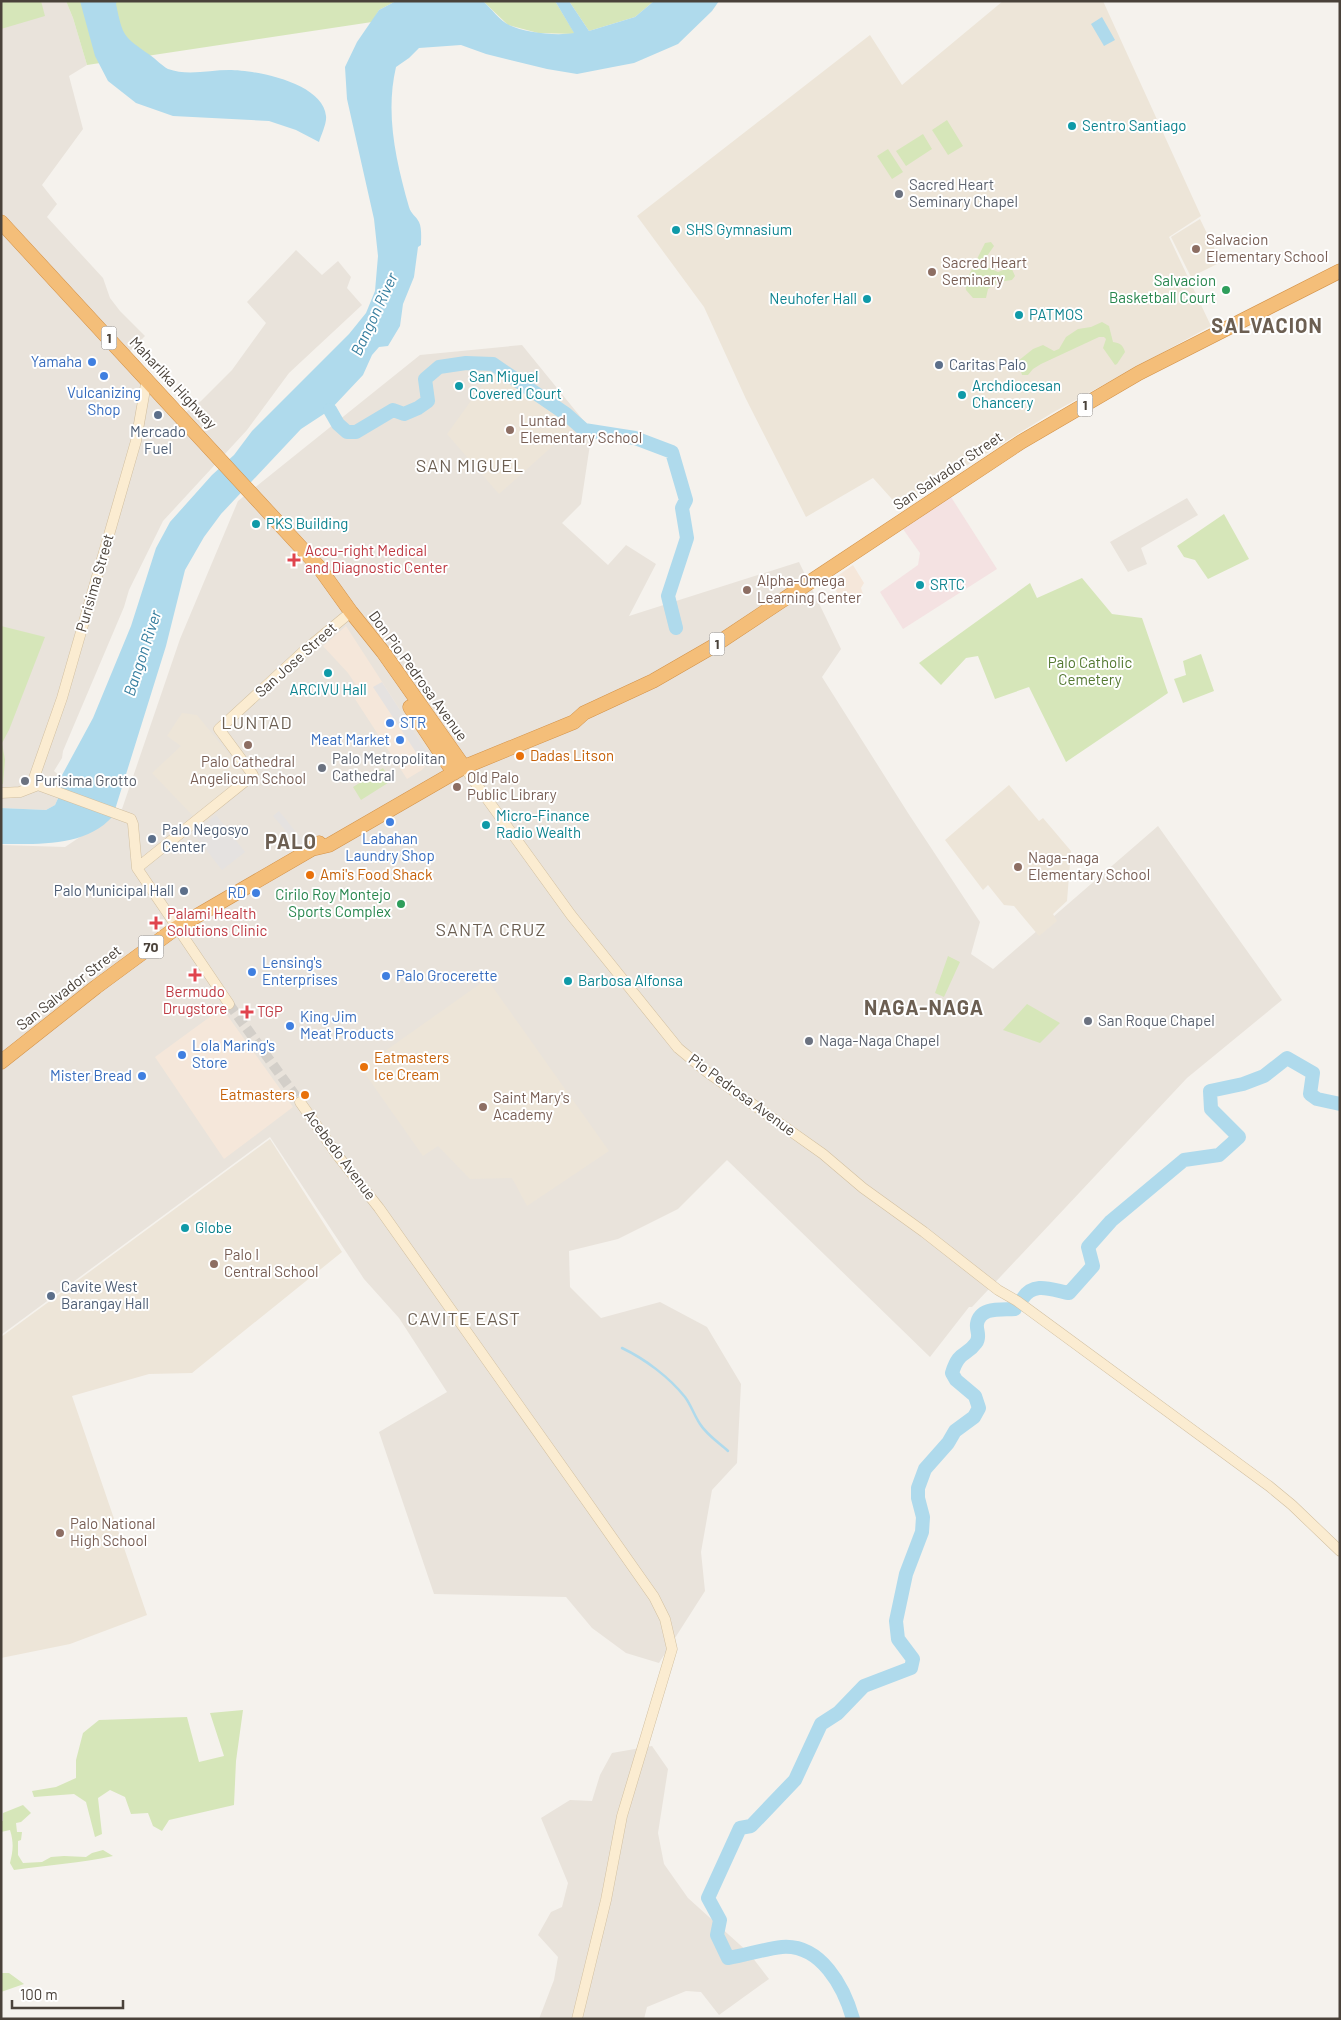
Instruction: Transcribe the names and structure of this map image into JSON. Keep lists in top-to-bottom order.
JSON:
{
  "streets": {
    "highway": [
      "1",
      "Maharlika Highway",
      "San Salvador Street",
      "Don Pio Pedrosa Avenue",
      "70"
    ],
    "main road": [
      "Purisima Street",
      "San Jose Street",
      "Pio Pedrosa Avenue",
      "Acebedo Avenue"
    ]
  },
  "crossings": [
    ["Maharlika Highway", "Purisima Street"],
    ["Maharlika Highway", "Don Pio Pedrosa Avenue"],
    ["San Salvador Street", "Don Pio Pedrosa Avenue"],
    ["San Salvador Street", "Pio Pedrosa Avenue"],
    ["San Jose Street", "Don Pio Pedrosa Avenue"],
    ["Don Pio Pedrosa Avenue", "Pio Pedrosa Avenue"]
  ],
  "districts": [
    "SALVACION",
    "SAN MIGUEL",
    "LUNTAD",
    "PALO",
    "SANTA CRUZ",
    "NAGA-NAGA",
    "CAVITE EAST"
  ],
  "water": ["Bangon River"],
  "parks": ["Palo Catholic Cemetery"],
  "places": {
    "other": [
      "Sentro Santiago",
      "Sacred Heart Seminary Chapel",
      "SHS Gymnasium",
      "Salvacion Elementary School",
      "Sacred Heart Seminary",
      "Salvacion Basketball Court",
      "Neuhofer Hall",
      "PATMOS",
      "Yamaha",
      "Caritas Palo",
      "Vulcanizing Shop",
      "San Miguel Covered Court",
      "Archdiocesan Chancery",
      "Mercado Fuel",
      "Luntad Elementary School",
      "PKS Building",
      "SRTC",
      "Alpha-Omega Learning Center",
      "ARCIVU Hall",
      "STR",
      "Meat Market",
      "Palo Cathedral Angelicum School",
      "Dadas Litson",
      "Palo Metropolitan Cathedral",
      "Purisima Grotto",
      "Old Palo Public Library",
      "Labahan Laundry Shop",
      "Micro-Finance Radio Wealth",
      "Palo Negosyo Center",
      "Naga-naga Elementary School",
      "Ami's Food Shack",
      "Palo Municipal Hall",
      "RD",
      "Cirilo Roy Montejo Sports Complex",
      "Lensing's Enterprises",
      "Palo Grocerette",
      "Barbosa Alfonsa",
      "San Roque Chapel",
      "King Jim Meat Products",
      "Naga-Naga Chapel",
      "Lola Maring's Store",
      "Eatmasters Ice Cream",
      "Mister Bread",
      "Eatmasters",
      "Saint Mary's Academy",
      "Globe",
      "Palo I Central School",
      "Cavite West Barangay Hall",
      "Palo National High School"
    ],
    "health": [
      "Accu-right Medical and Diagnostic Center",
      "Palami Health Solutions Clinic",
      "Bermudo Drugstore",
      "TGP"
    ]
  },
  "scale_bar": "100 m"
}
